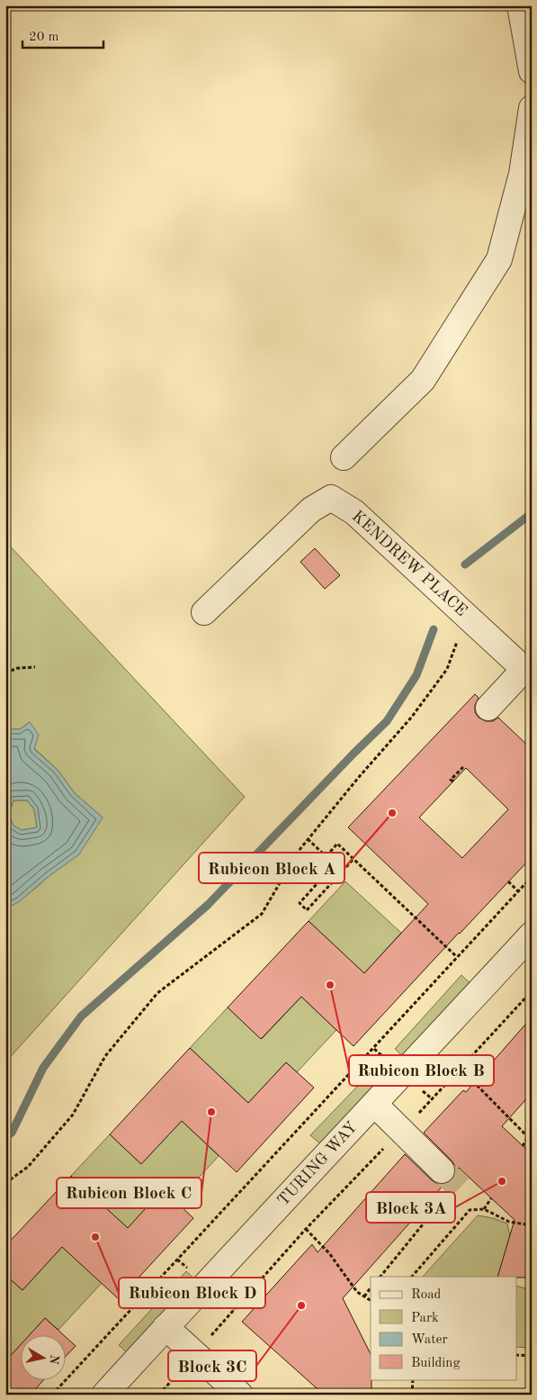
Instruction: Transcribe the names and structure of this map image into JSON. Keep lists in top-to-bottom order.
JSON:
{
  "streets": {
    "street": ["KENDREW PLACE", "TURING WAY"]
  },
  "places": [
    "Rubicon Block A",
    "Rubicon Block B",
    "Rubicon Block C",
    "Block 3A",
    "Rubicon Block D",
    "Block 3C"
  ],
  "legend": [
    "Road",
    "Park",
    "Water",
    "Building"
  ],
  "scale_bar": "20 m",
  "north": "right"
}
